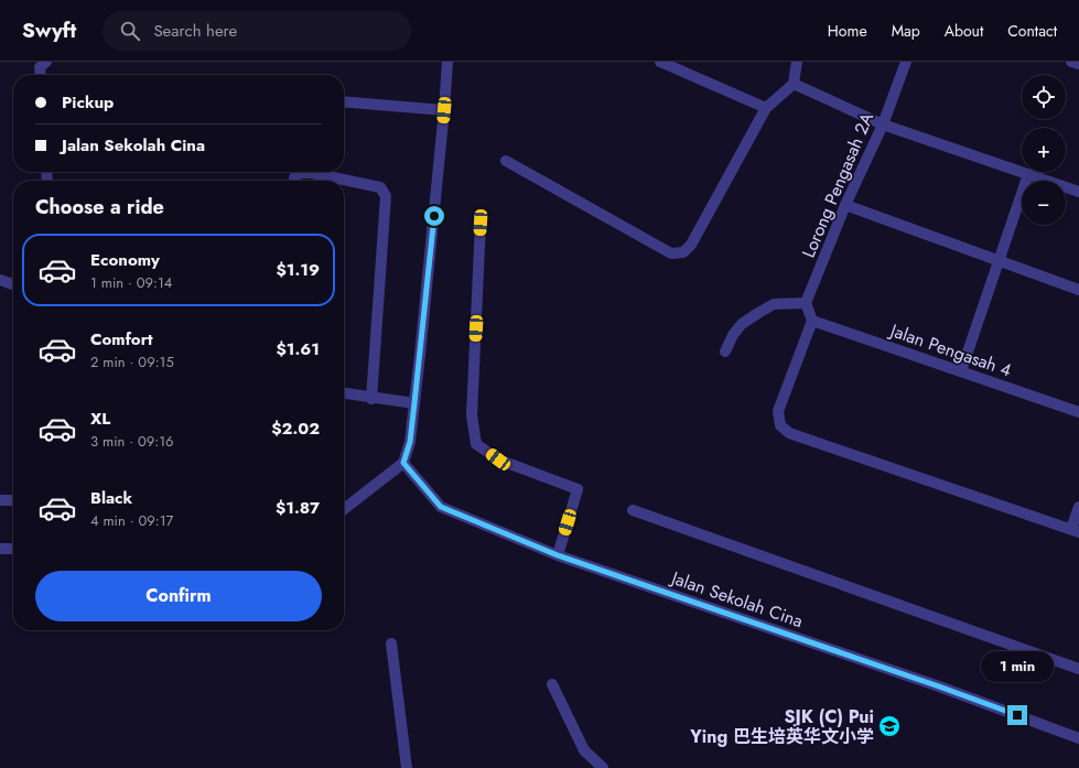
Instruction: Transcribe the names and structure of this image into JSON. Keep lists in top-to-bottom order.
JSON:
{
  "streets": {
    "street": ["Lorong Pengasah 2A", "Jalan Pengasah 4", "Jalan Sekolah Cina"]
  },
  "places": {
    "school or university": ["SJK (C) Pui Ying 巴生培英华文小学"]
  },
  "page": {
    "header": "Swyft",
    "search": "Search here",
    "nav": [
      "Home",
      "Map",
      "About",
      "Contact"
    ],
    "map_buttons": ["+", "−"],
    "banner": ["Pickup", "Jalan Sekolah Cina"],
    "heading": "Choose a ride",
    "list": [
      {
        "name": "Economy",
        "note": "1 min · 09:14",
        "value": "$1.19"
      },
      {
        "name": "Comfort",
        "note": "2 min · 09:15",
        "value": "$1.61"
      },
      {
        "name": "XL",
        "note": "3 min · 09:16",
        "value": "$2.02"
      },
      {
        "name": "Black",
        "note": "4 min · 09:17",
        "value": "$1.87"
      }
    ],
    "buttons": "Confirm",
    "bubble": "1 min"
  }
}
